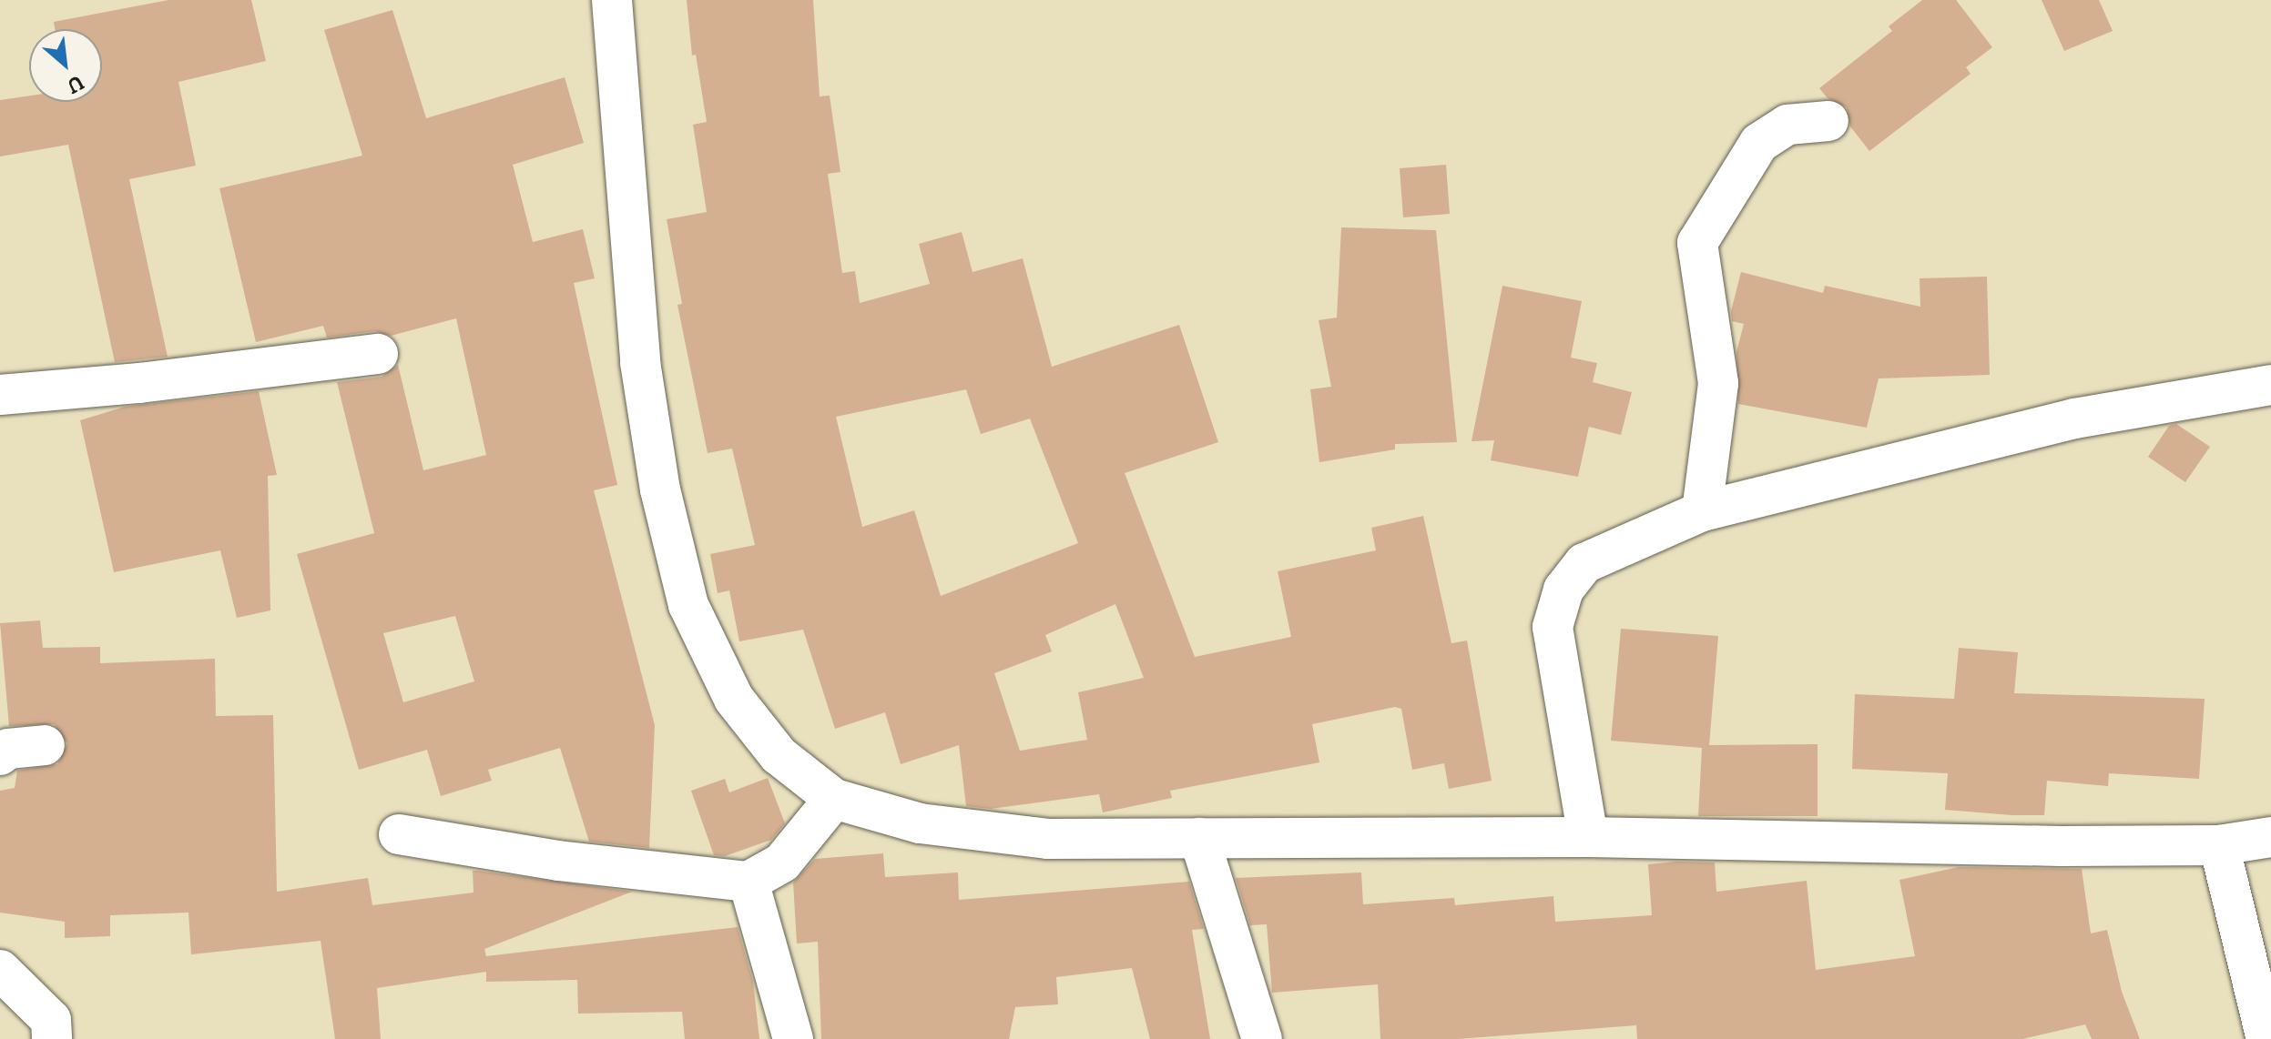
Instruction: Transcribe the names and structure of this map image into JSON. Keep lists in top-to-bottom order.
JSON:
{
  "north": "bottom right"
}
